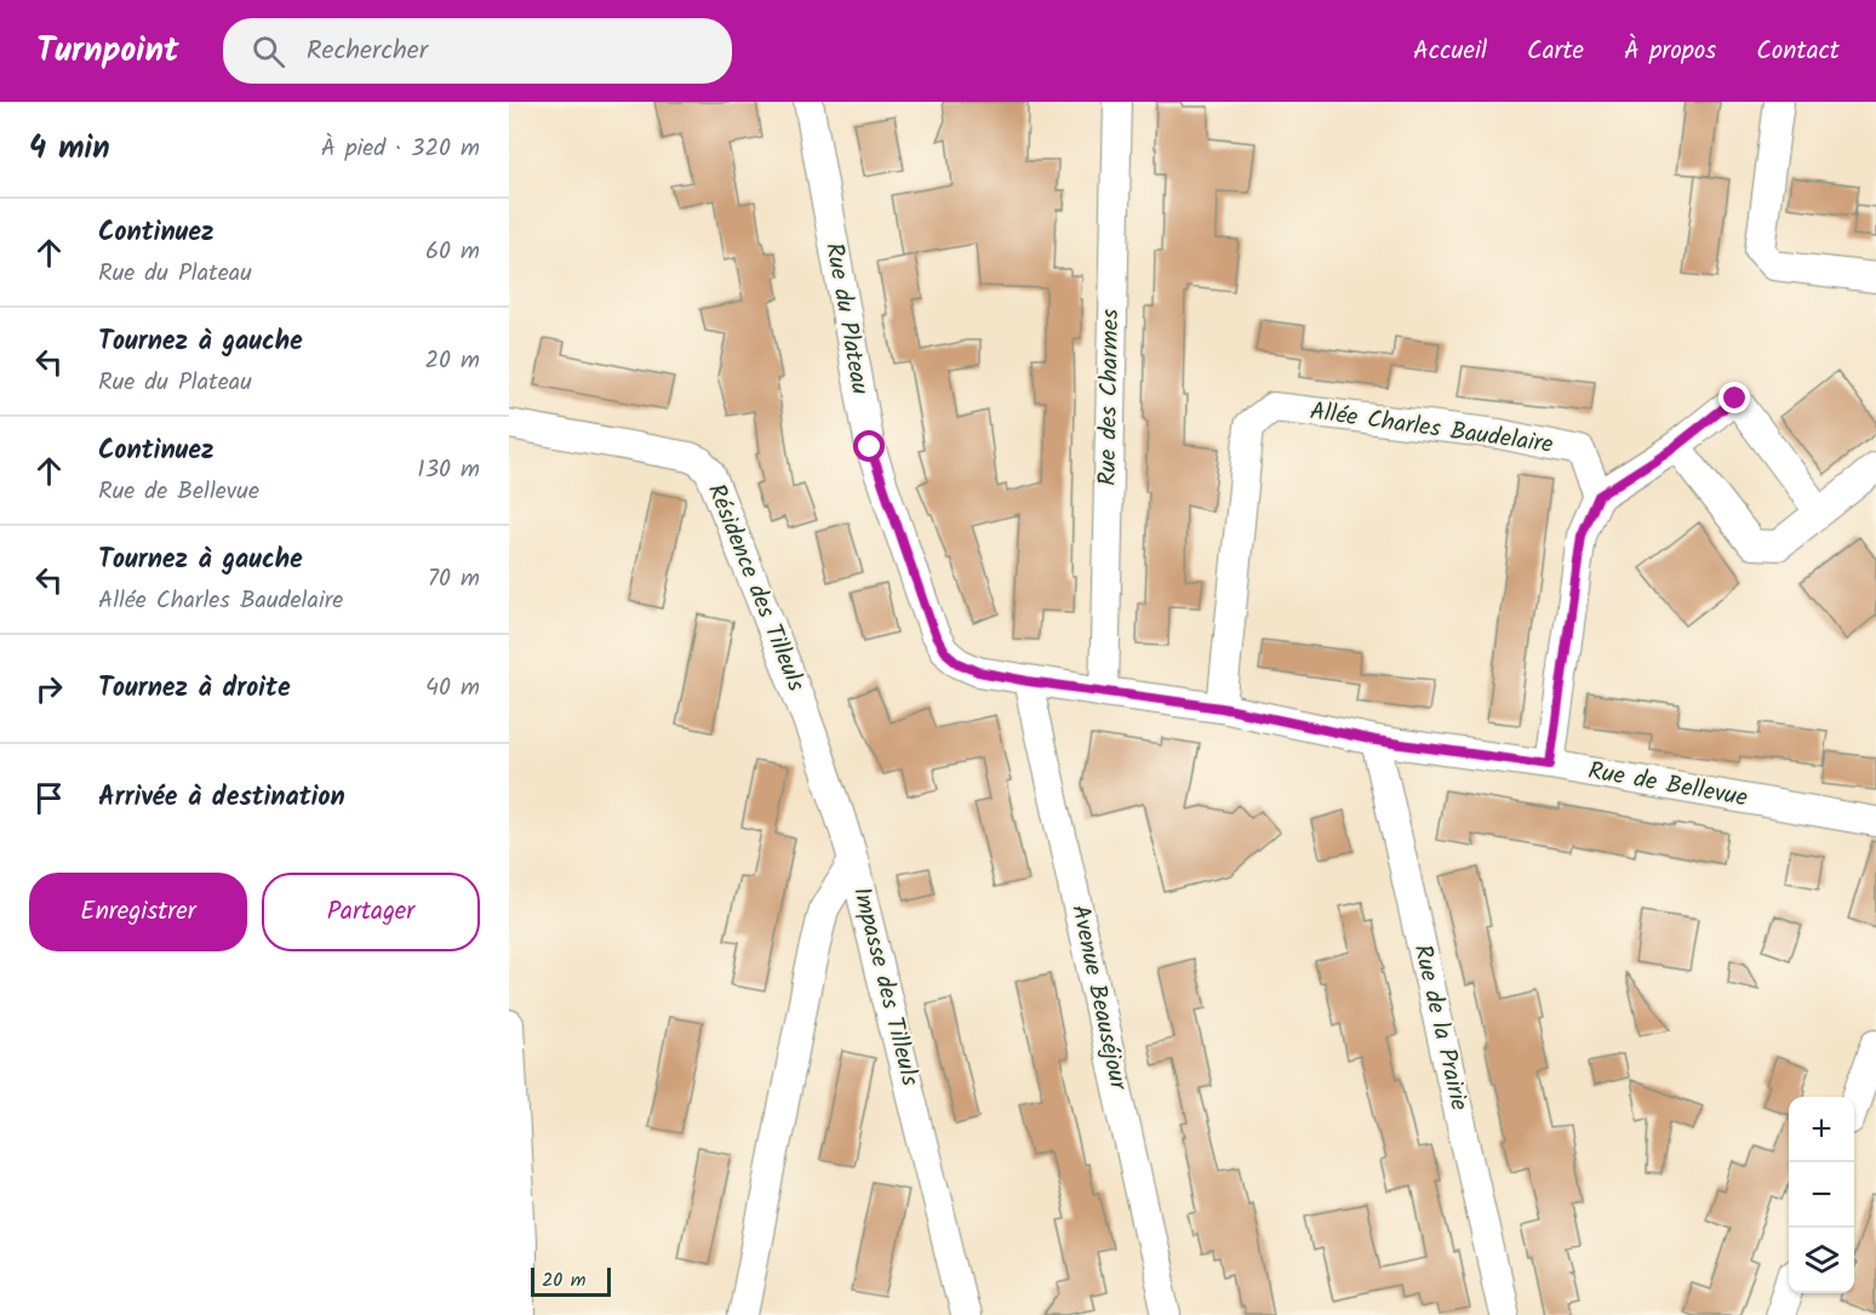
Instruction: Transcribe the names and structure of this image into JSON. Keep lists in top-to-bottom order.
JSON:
{
  "streets": {
    "street": [
      "Rue du Plateau",
      "Rue des Charmes",
      "Allée Charles Baudelaire",
      "Résidence des Tilleuls",
      "Rue de Bellevue",
      "Impasse des Tilleuls",
      "Avenue Beauséjour",
      "Rue de la Prairie"
    ]
  },
  "crossings": [
    ["Rue du Plateau", "Rue de Bellevue"],
    ["Rue du Plateau", "Avenue Beauséjour"],
    ["Rue des Charmes", "Rue de Bellevue"],
    ["Allée Charles Baudelaire", "Rue de Bellevue"],
    ["Résidence des Tilleuls", "Impasse des Tilleuls"],
    ["Rue de Bellevue", "Avenue Beauséjour"],
    ["Rue de Bellevue", "Rue de la Prairie"]
  ],
  "scale_bar": "20 m",
  "page": {
    "header": "Turnpoint",
    "search": "Rechercher",
    "nav": [
      "Accueil",
      "Carte",
      "À propos",
      "Contact"
    ],
    "heading": ["4 min", "À pied · 320 m"],
    "list": [
      ["Continuez", "Rue du Plateau", "60 m"],
      ["Tournez à gauche", "Rue du Plateau", "20 m"],
      ["Continuez", "Rue de Bellevue", "130 m"],
      ["Tournez à gauche", "Allée Charles Baudelaire", "70 m"],
      ["Tournez à droite", "40 m"],
      "Arrivée à destination"
    ],
    "buttons": ["Enregistrer", "Partager"],
    "map_buttons": ["+", "−"],
    "scale": "20 m"
  }
}
